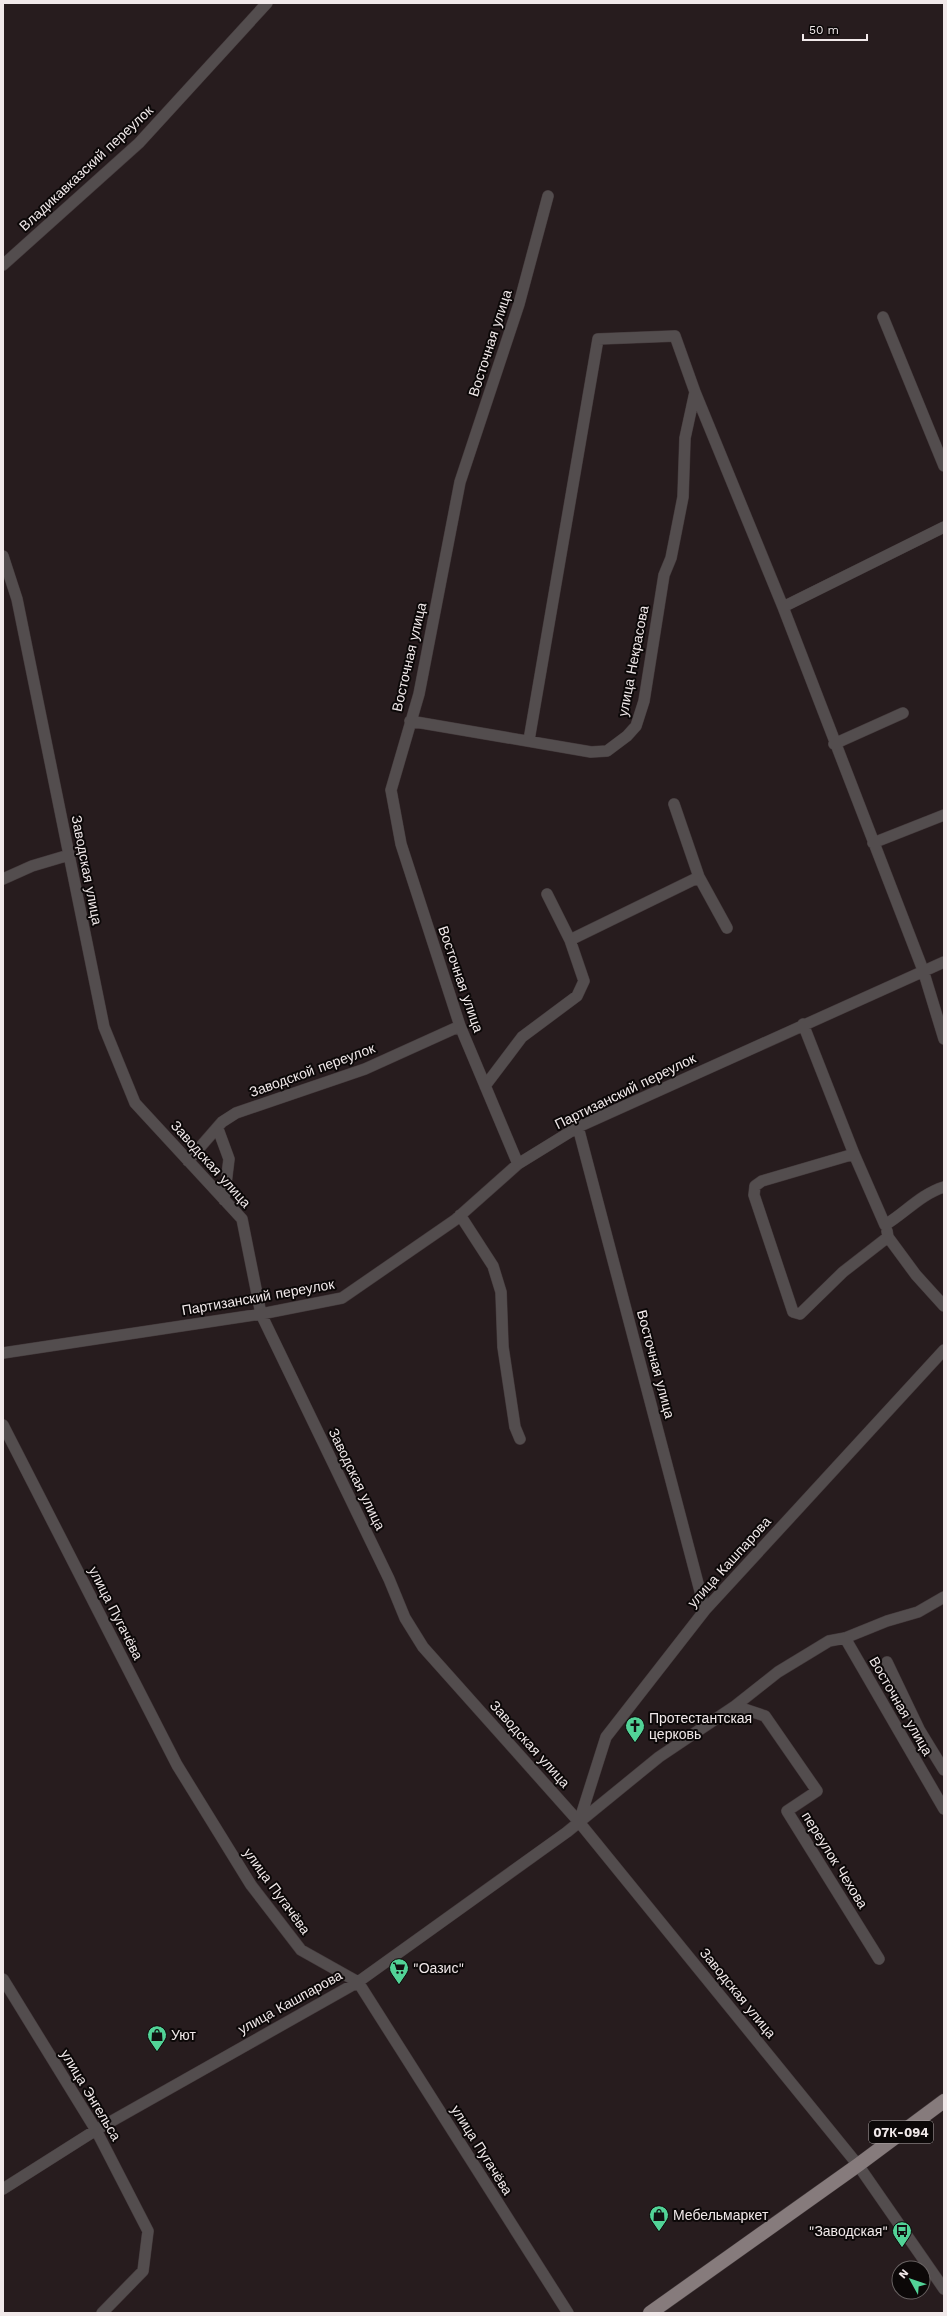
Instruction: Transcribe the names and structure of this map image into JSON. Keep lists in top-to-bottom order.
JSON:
{
  "streets": {
    "main road": ["07К-094"],
    "street": [
      "Владикавказский переулок",
      "Восточная улица",
      "улица Некрасова",
      "Заводская улица",
      "Заводской переулок",
      "Партизанский переулок",
      "улица Кашпарова",
      "улица Пугачёва",
      "переулок Чехова",
      "улица Энгельса"
    ]
  },
  "crossings": [
    ["Восточная улица", "улица Некрасова"],
    ["Восточная улица", "Заводской переулок"],
    ["Восточная улица", "Партизанский переулок"],
    ["Восточная улица", "улица Кашпарова"],
    ["Заводская улица", "Заводской переулок"],
    ["Заводская улица", "Партизанский переулок"],
    ["Заводская улица", "улица Кашпарова"],
    ["Заводская улица", "07К-094"],
    ["улица Кашпарова", "улица Пугачёва"],
    ["улица Кашпарова", "переулок Чехова"],
    ["улица Кашпарова", "улица Энгельса"]
  ],
  "places": {
    "church": ["Протестантская церковь"],
    "supermarket": ["\"Оазис\""],
    "shop": ["Уют", "Мебельмаркет"],
    "bus stop": ["\"Заводская\""]
  },
  "scale_bar": "50 m",
  "north": "top left"
}
